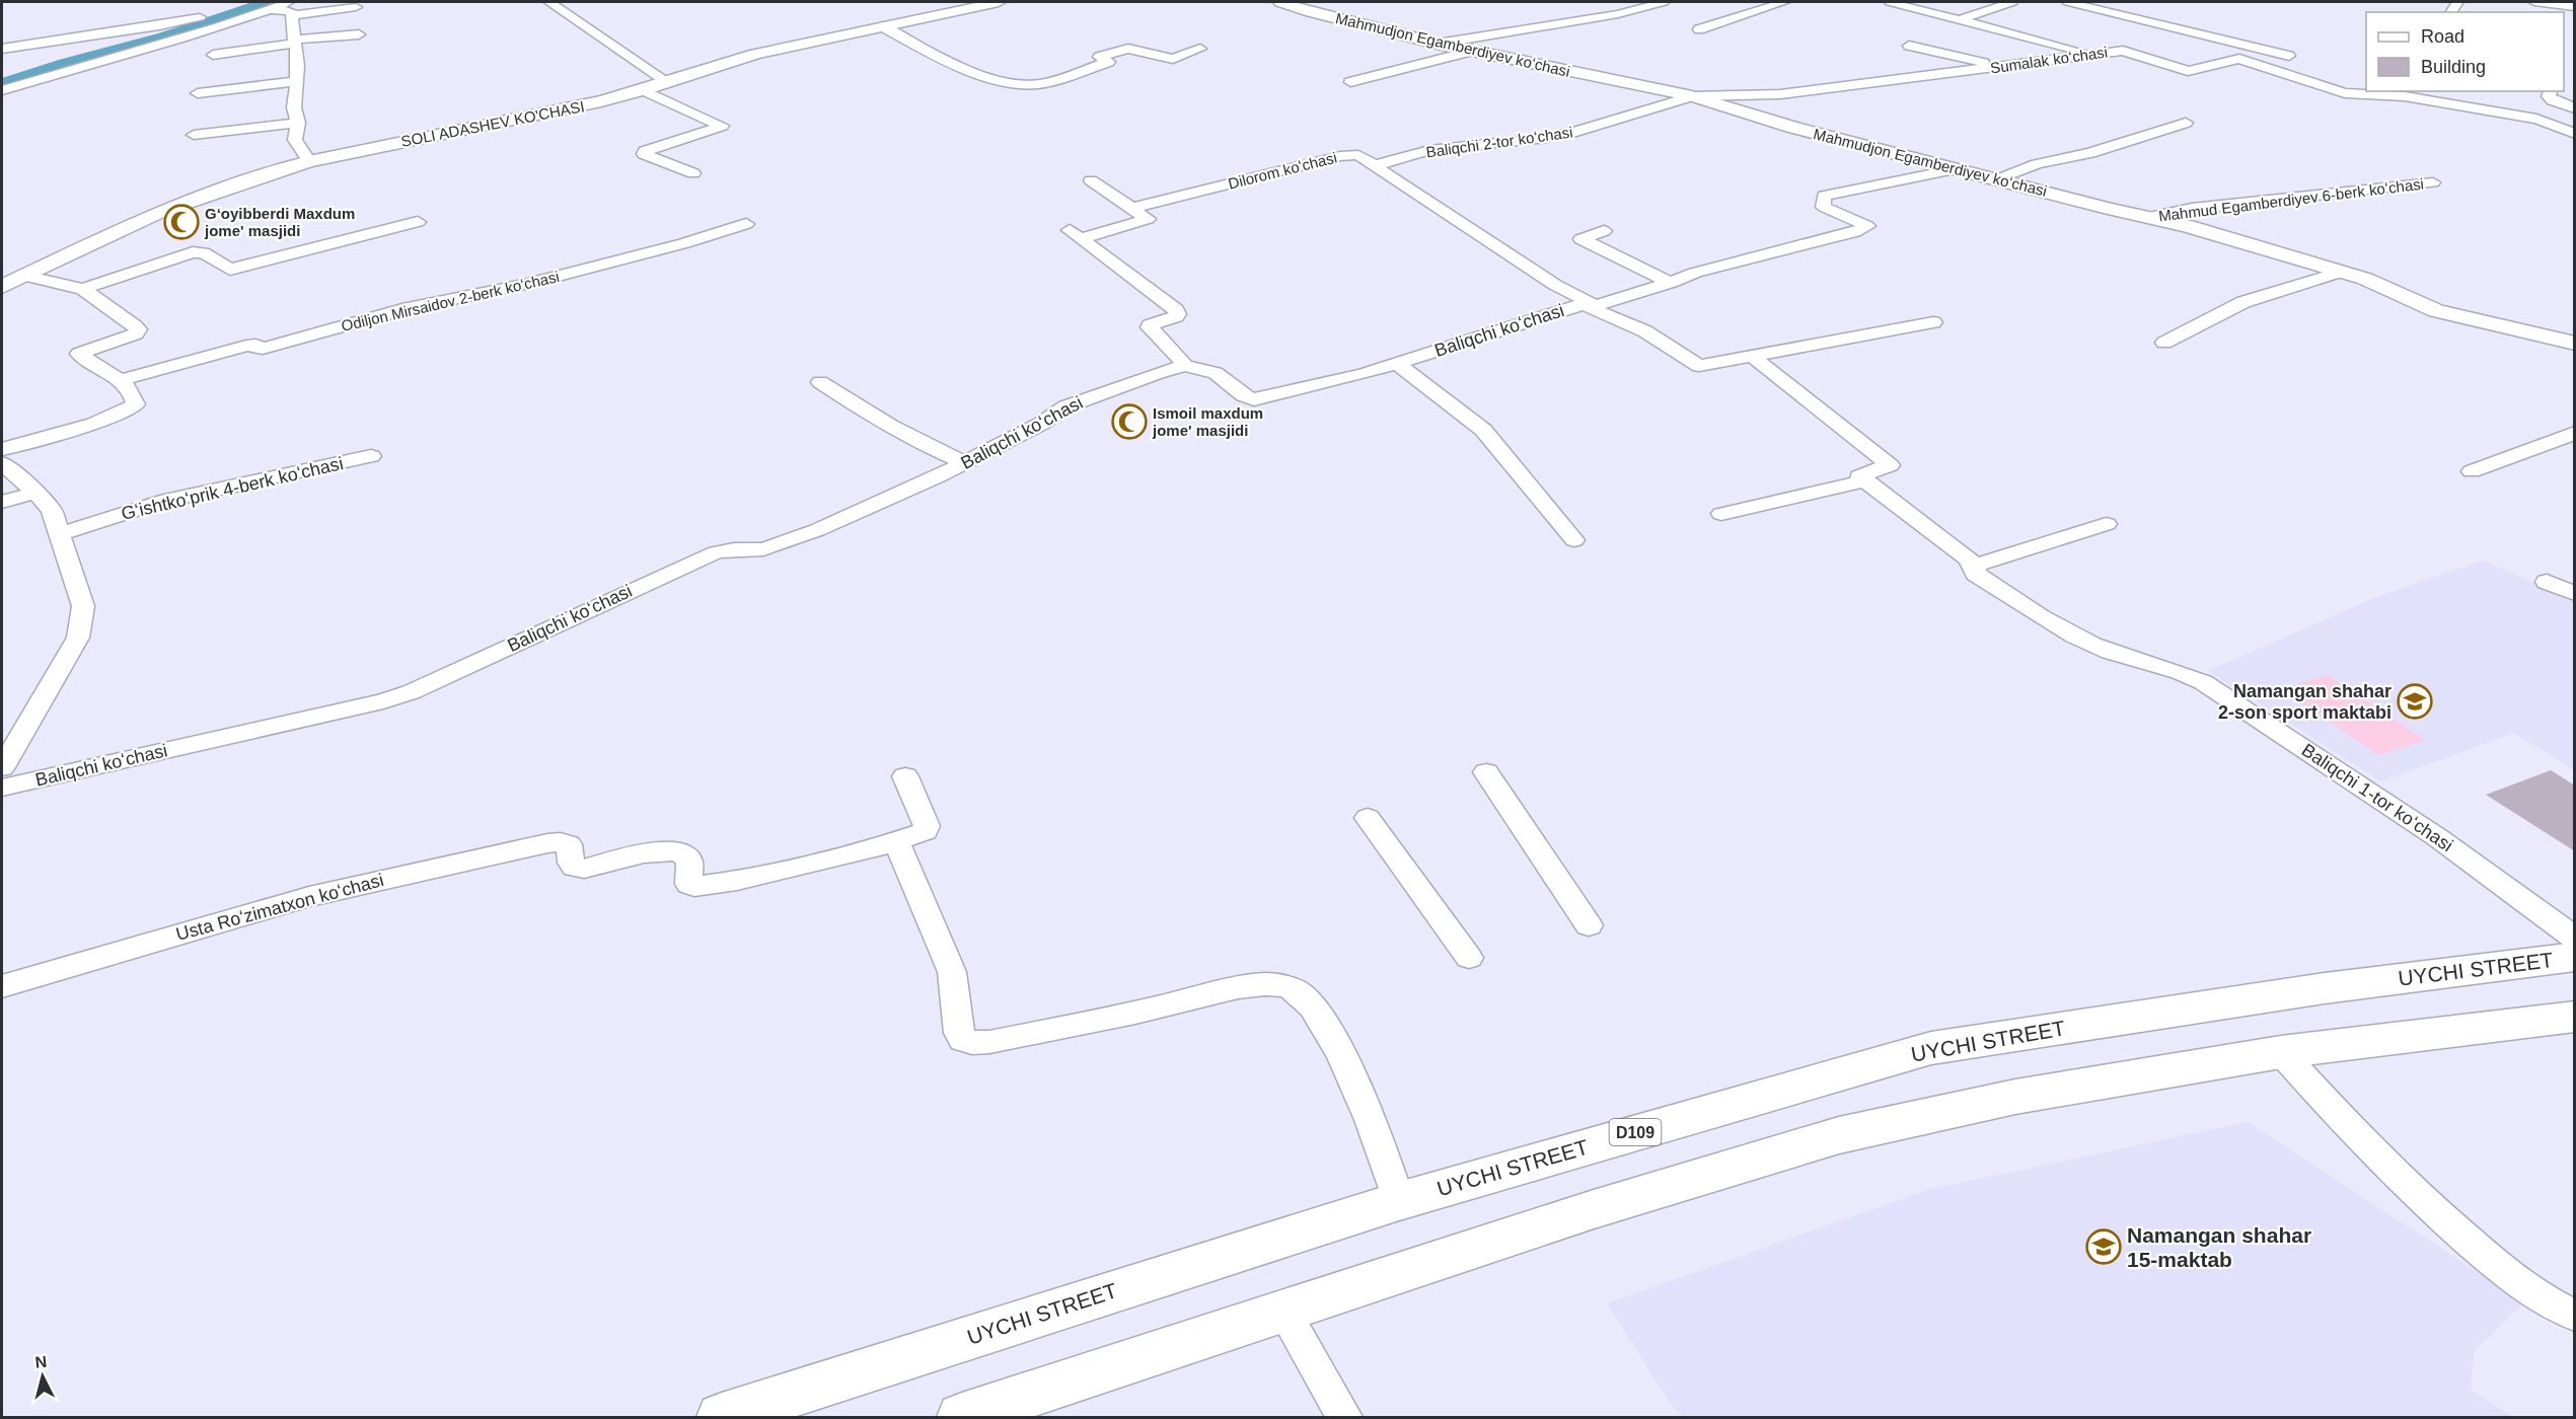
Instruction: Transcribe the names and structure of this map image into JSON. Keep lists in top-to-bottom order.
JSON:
{
  "streets": {
    "main road": ["UYCHI STREET", "D109"],
    "street": [
      "Mahmudjon Egamberdiyev koʻchasi",
      "Sumalak koʻchasi",
      "SOLI ADASHEV KO'CHASI",
      "Baliqchi 2-tor koʻchasi",
      "Dilorom koʻchasi",
      "Mahmud Egamberdiyev 6-berk koʻchasi",
      "Odiljon Mirsaidov 2-berk koʻchasi",
      "Baliqchi koʻchasi",
      "Gʻishtkoʻprik 4-berk koʻchasi",
      "Baliqchi 1-tor koʻchasi",
      "Usta Roʻzimatxon koʻchasi"
    ]
  },
  "crossings": [
    ["Mahmudjon Egamberdiyev koʻchasi", "Sumalak koʻchasi"],
    ["Mahmudjon Egamberdiyev koʻchasi", "Baliqchi 2-tor koʻchasi"],
    ["Mahmudjon Egamberdiyev koʻchasi", "Mahmud Egamberdiyev 6-berk koʻchasi"],
    ["Mahmudjon Egamberdiyev koʻchasi", "Baliqchi koʻchasi"],
    ["Sumalak koʻchasi", "Baliqchi 2-tor koʻchasi"],
    ["Baliqchi 2-tor koʻchasi", "Dilorom koʻchasi"],
    ["Dilorom koʻchasi", "Baliqchi koʻchasi"]
  ],
  "places": {
    "mosque": ["Gʻoyibberdi Maxdum jome' masjidi", "Ismoil maxdum jome' masjidi"],
    "school or university": ["Namangan shahar 2-son sport maktabi", "Namangan shahar 15-maktab"]
  },
  "legend": ["Road", "Building"],
  "north": "top"
}
